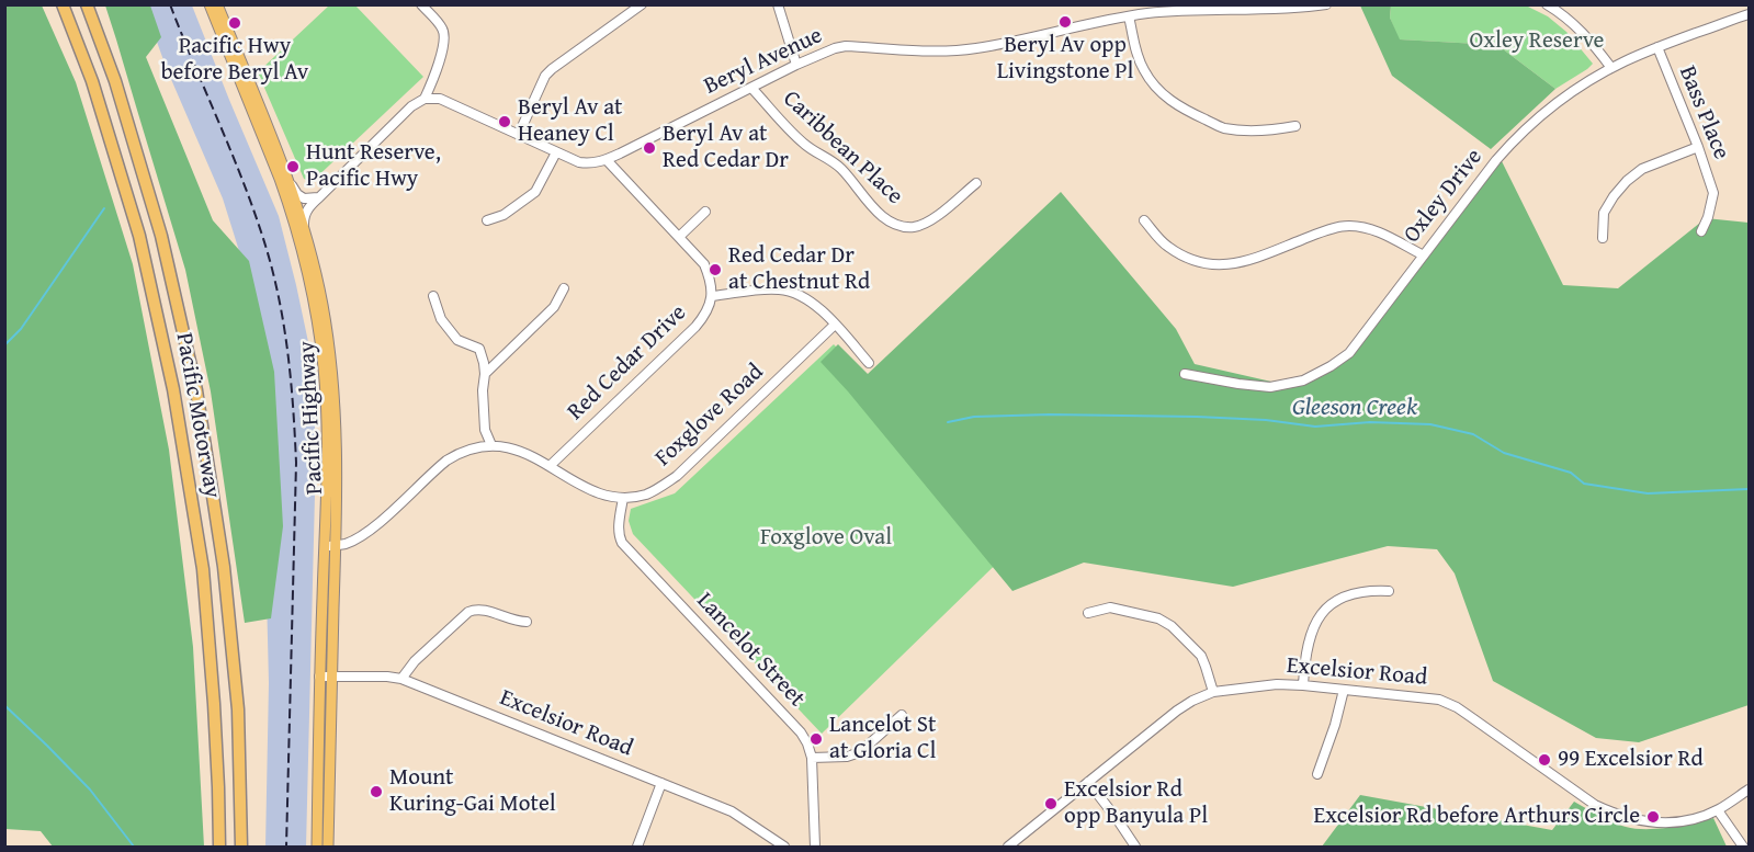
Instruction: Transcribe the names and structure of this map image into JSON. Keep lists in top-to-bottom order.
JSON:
{
  "streets": {
    "highway": ["Pacific Motorway"],
    "main road": ["Pacific Highway"],
    "street": [
      "Beryl Avenue",
      "Bass Place",
      "Caribbean Place",
      "Oxley Drive",
      "Red Cedar Drive",
      "Foxglove Road",
      "Lancelot Street",
      "Excelsior Road"
    ]
  },
  "crossings": [
    ["Beryl Avenue", "Caribbean Place"],
    ["Beryl Avenue", "Red Cedar Drive"],
    ["Bass Place", "Oxley Drive"],
    ["Red Cedar Drive", "Foxglove Road"],
    ["Foxglove Road", "Pacific Highway"],
    ["Foxglove Road", "Lancelot Street"],
    ["Pacific Highway", "Excelsior Road"]
  ],
  "water": ["Gleeson Creek"],
  "parks": ["Oxley Reserve", "Foxglove Oval"],
  "places": [
    "Beryl Av opp Livingstone Pl",
    "Pacific Hwy before Beryl Av",
    "Beryl Av at Heaney Cl",
    "Beryl Av at Red Cedar Dr",
    "Hunt Reserve, Pacific Hwy",
    "Red Cedar Dr at Chestnut Rd",
    "Lancelot St at Gloria Cl",
    "99 Excelsior Rd",
    "Mount Kuring-Gai Motel",
    "Excelsior Rd opp Banyula Pl",
    "Excelsior Rd before Arthurs Circle"
  ]
}
